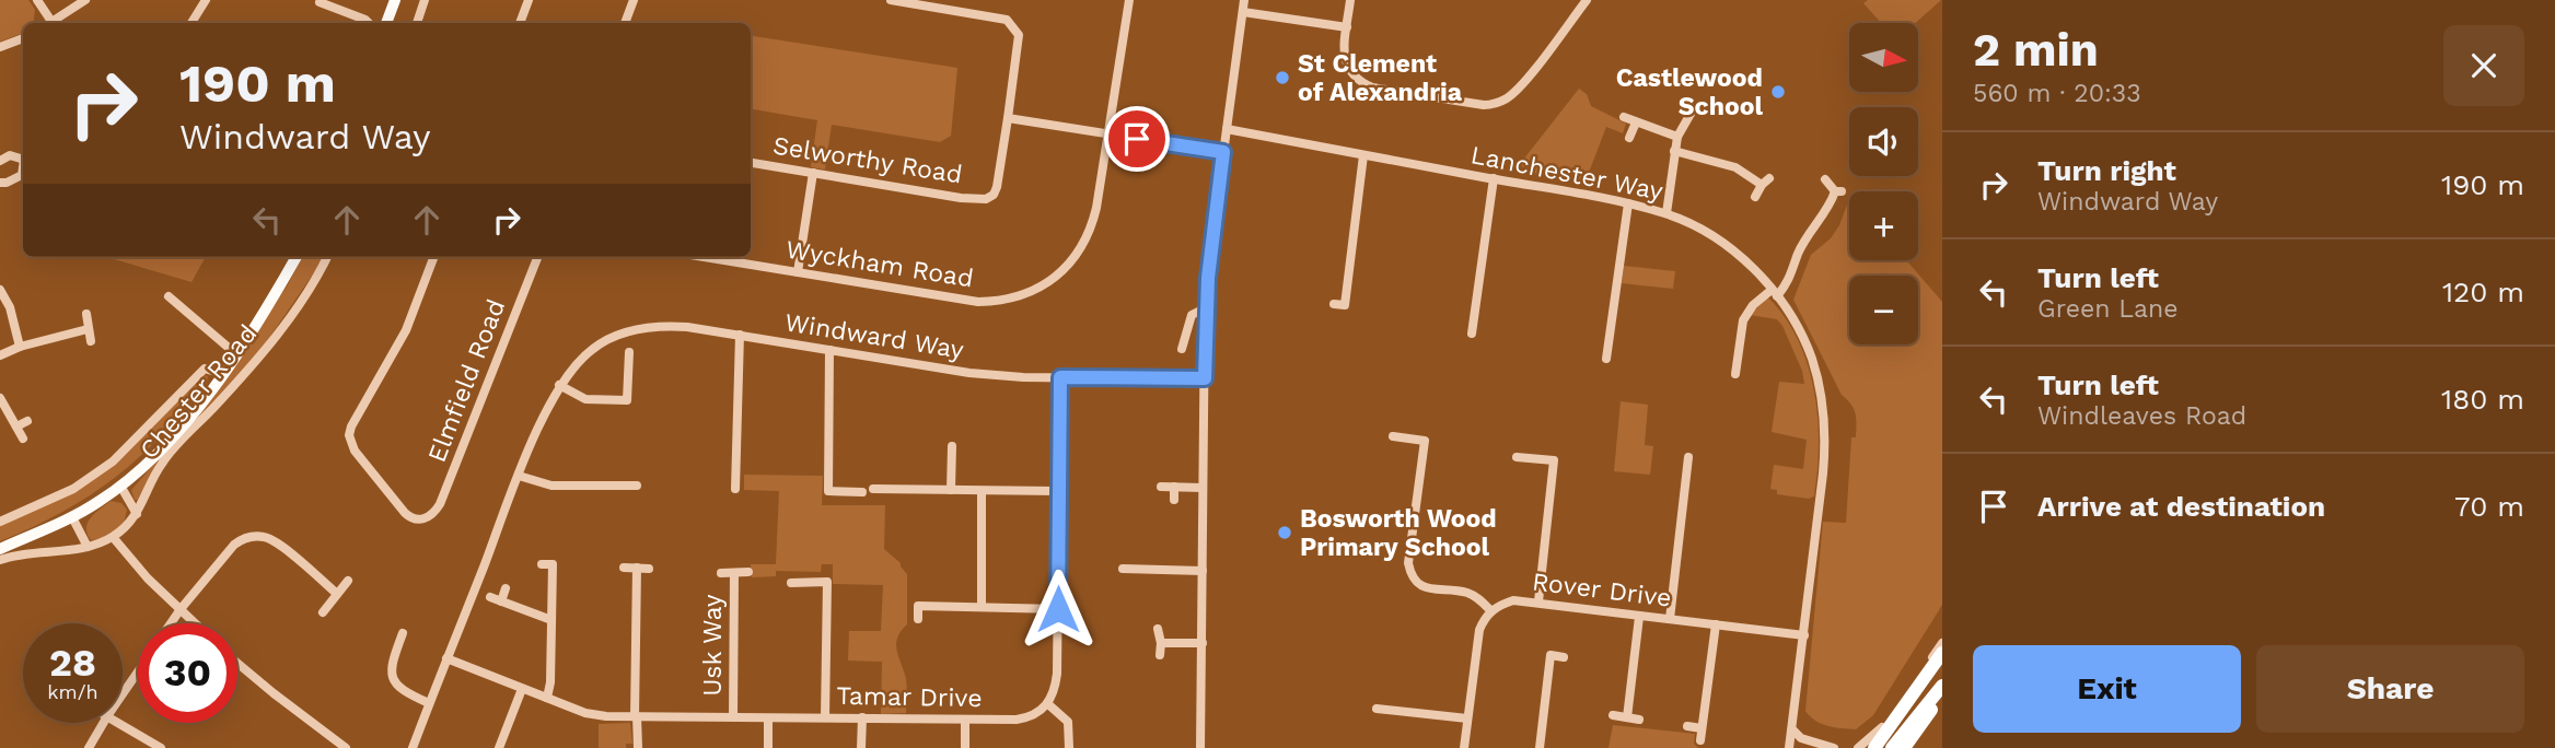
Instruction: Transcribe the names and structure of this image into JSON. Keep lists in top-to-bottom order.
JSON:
{
  "streets": {
    "main road": ["Chester Road"],
    "street": [
      "Selworthy Road",
      "Lanchester Way",
      "Wyckham Road",
      "Windward Way",
      "Elmfield Road",
      "Rover Drive",
      "Usk Way",
      "Tamar Drive"
    ]
  },
  "crossings": [
    ["Lanchester Way", "Rover Drive"],
    ["Windward Way", "Tamar Drive"],
    ["Usk Way", "Tamar Drive"]
  ],
  "places": ["St Clement of Alexandria", "Castlewood School", "Bosworth Wood Primary School"],
  "north": "right",
  "page": {
    "heading": ["2 min", "560 m · 20:33"],
    "map_buttons": ["+", "−"],
    "turn": ["190 m", "Windward Way"],
    "list": [
      {
        "name": "Turn right",
        "note": "Windward Way",
        "value": "190 m"
      },
      {
        "name": "Turn left",
        "note": "Green Lane",
        "value": "120 m"
      },
      {
        "name": "Turn left",
        "note": "Windleaves Road",
        "value": "180 m"
      },
      {
        "name": "Arrive at destination",
        "value": "70 m"
      }
    ],
    "speed": "28 km/h",
    "limit": "30",
    "buttons": ["Exit", "Share"]
  }
}
